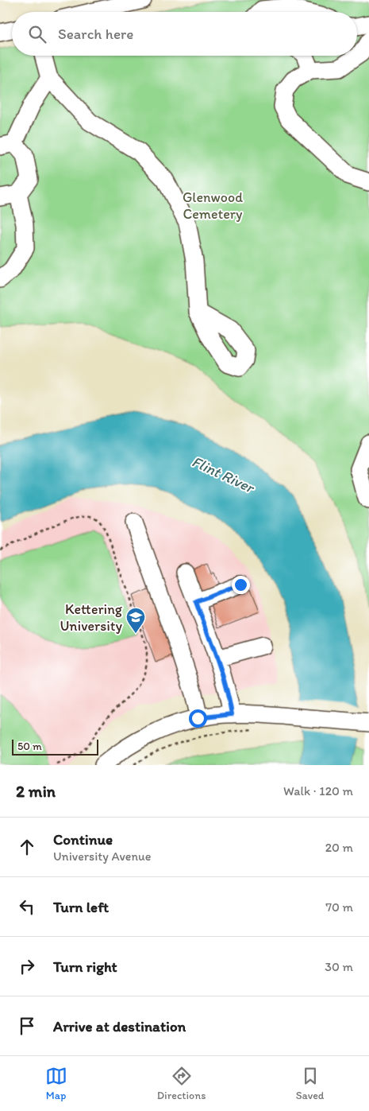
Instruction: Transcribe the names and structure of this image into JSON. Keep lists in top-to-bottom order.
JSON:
{
  "water": ["Flint River"],
  "parks": ["Glenwood Cemetery"],
  "places": {
    "school or university": ["Kettering University"]
  },
  "scale_bar": "50 m",
  "page": {
    "search": "Search here",
    "scale": "50 m",
    "heading": ["2 min", "Walk · 120 m"],
    "list": [
      ["Continue", "University Avenue", "20 m"],
      ["Turn left", "70 m"],
      ["Turn right", "30 m"],
      "Arrive at destination"
    ],
    "nav": ["Map", "Directions", "Saved"]
  }
}
